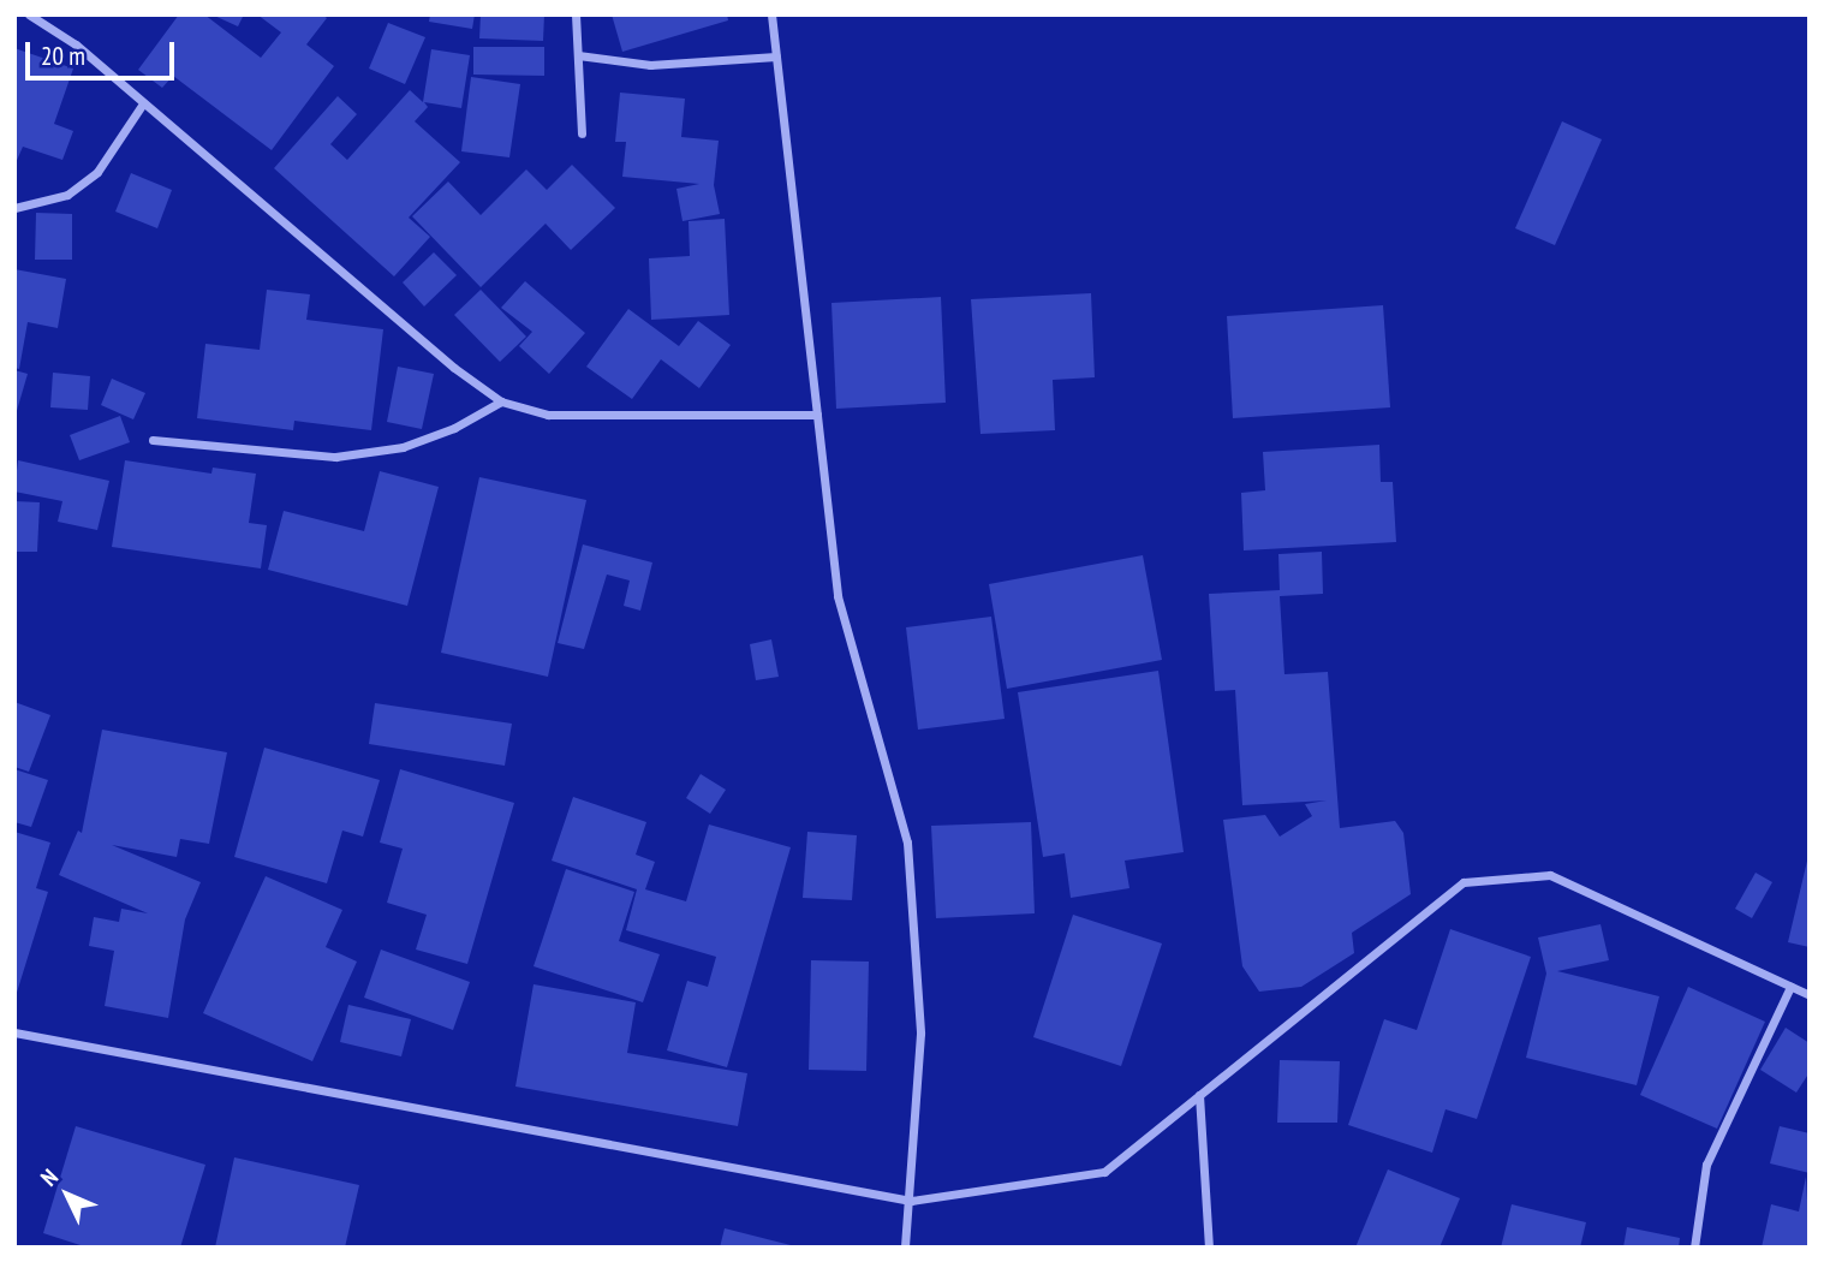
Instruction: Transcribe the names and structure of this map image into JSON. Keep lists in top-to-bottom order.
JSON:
{
  "scale_bar": "20 m",
  "north": "top left"
}
